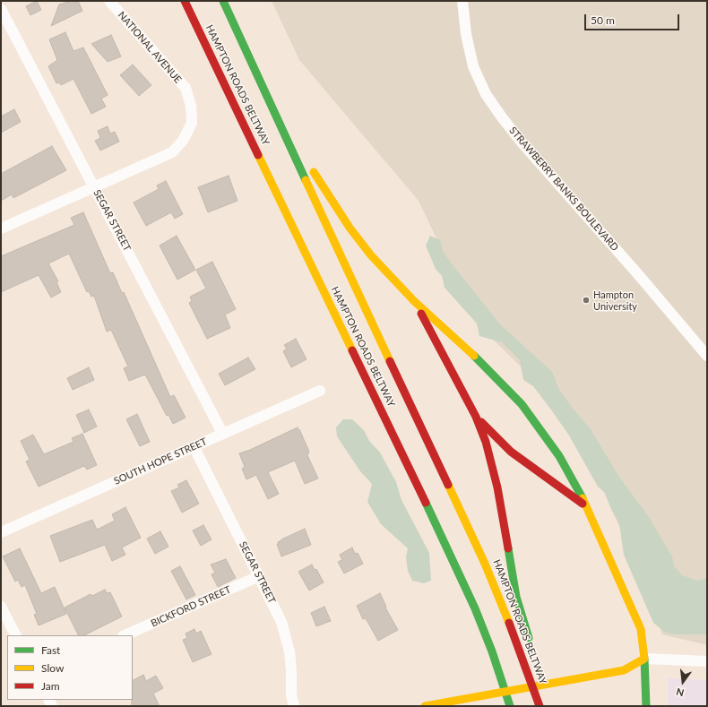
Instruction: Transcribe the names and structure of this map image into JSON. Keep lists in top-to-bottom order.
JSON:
{
  "streets": {
    "main road": ["HAMPTON ROADS BELTWAY"],
    "street": [
      "NATIONAL AVENUE",
      "STRAWBERRY BANKS BOULEVARD",
      "SEGAR STREET",
      "SOUTH HOPE STREET",
      "BICKFORD STREET"
    ]
  },
  "crossings": [
    ["NATIONAL AVENUE", "SEGAR STREET"],
    ["SEGAR STREET", "SOUTH HOPE STREET"],
    ["SEGAR STREET", "BICKFORD STREET"]
  ],
  "places": ["Hampton University"],
  "legend": ["Fast", "Slow", "Jam"],
  "scale_bar": "50 m",
  "north": "bottom"
}
